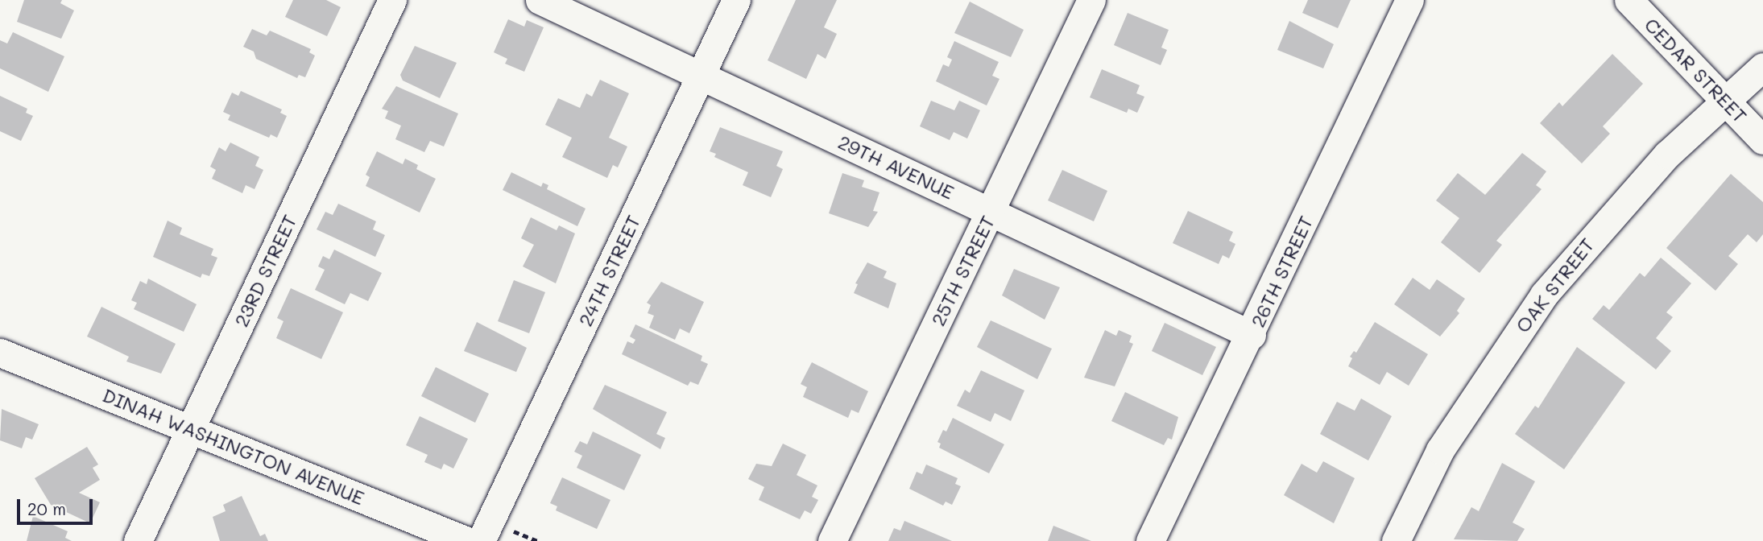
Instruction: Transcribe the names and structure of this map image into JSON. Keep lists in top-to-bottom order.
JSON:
{
  "streets": {
    "street": [
      "CEDAR STREET",
      "29TH AVENUE",
      "23RD STREET",
      "24TH STREET",
      "25TH STREET",
      "26TH STREET",
      "OAK STREET",
      "DINAH WASHINGTON AVENUE"
    ]
  },
  "crossings": [
    ["CEDAR STREET", "OAK STREET"],
    ["29TH AVENUE", "24TH STREET"],
    ["29TH AVENUE", "25TH STREET"],
    ["29TH AVENUE", "26TH STREET"],
    ["23RD STREET", "DINAH WASHINGTON AVENUE"]
  ],
  "scale_bar": "20 m"
}
